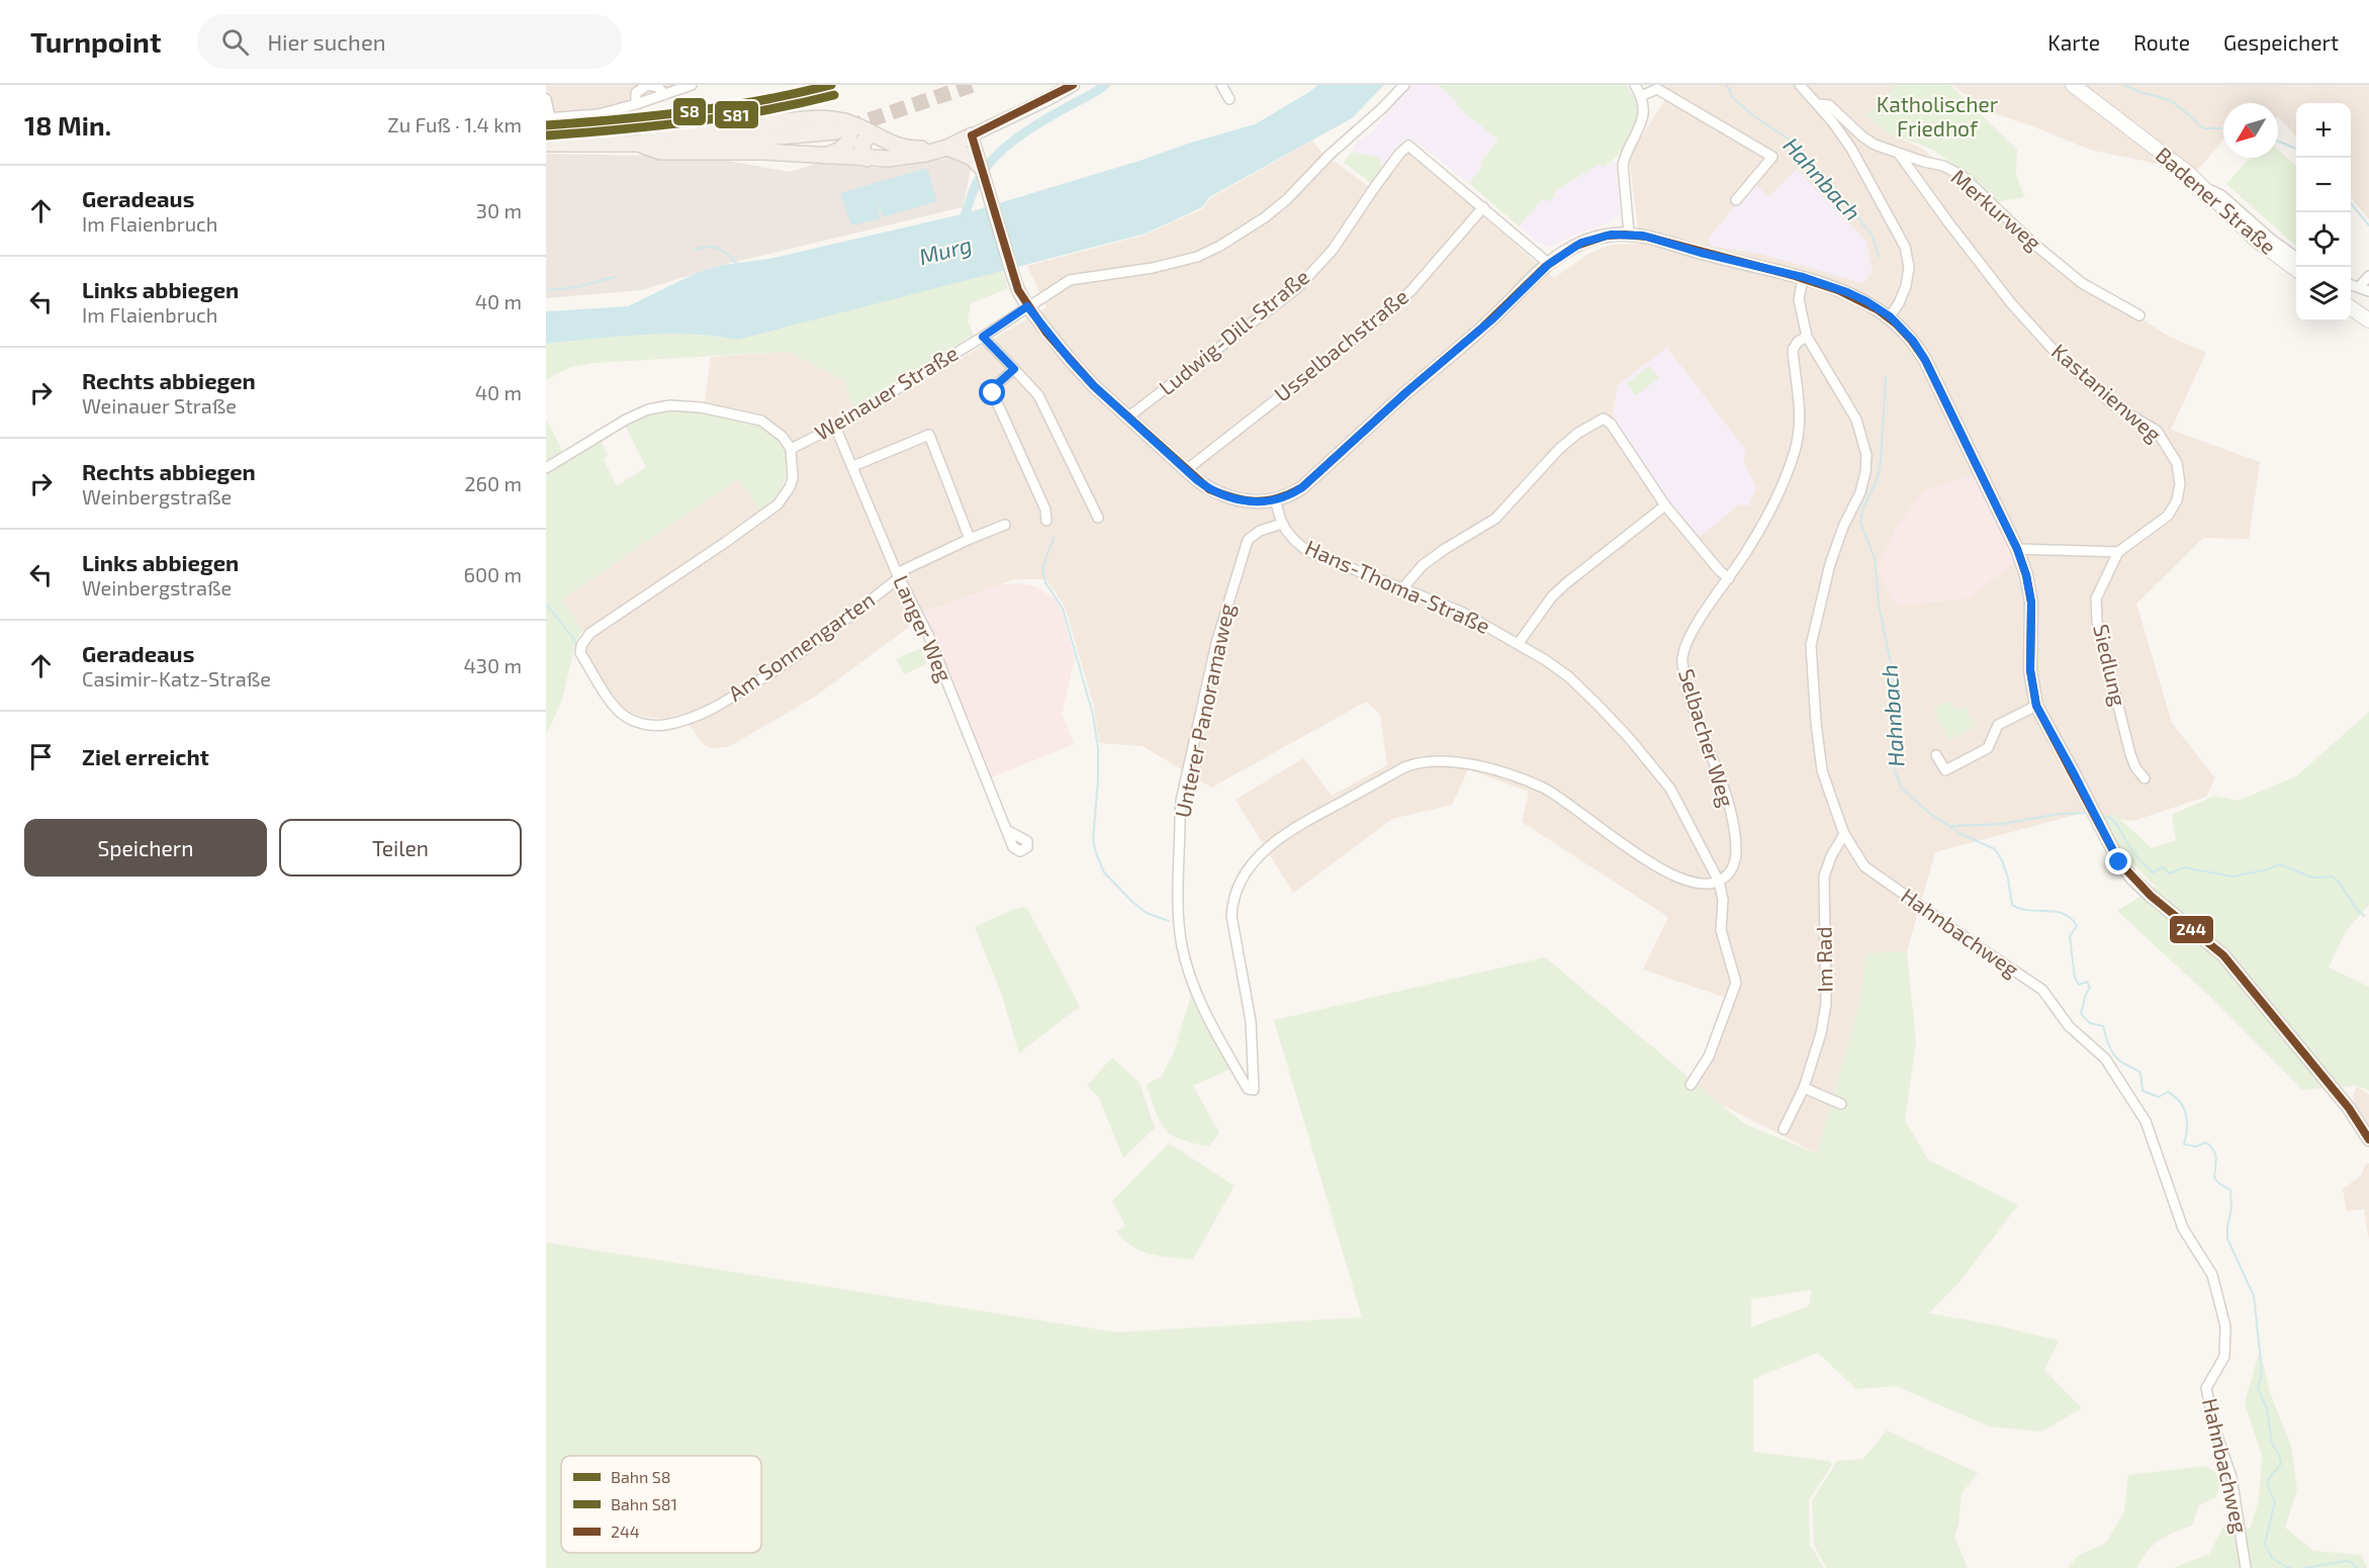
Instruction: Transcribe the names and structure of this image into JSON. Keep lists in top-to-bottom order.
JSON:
{
  "streets": {
    "main road": ["Badener Straße"],
    "street": [
      "Merkurweg",
      "Ludwig-Dill-Straße",
      "Usselbachstraße",
      "Weinauer Straße",
      "Kastanienweg",
      "Hans-Thoma-Straße",
      "Langer Weg",
      "Am Sonnengarten",
      "Siedlung",
      "Unterer Panoramaweg",
      "Selbacher Weg",
      "Hahnbachweg",
      "Im Rad"
    ]
  },
  "crossings": [
    ["Merkurweg", "Kastanienweg"],
    ["Ludwig-Dill-Straße", "Usselbachstraße"],
    ["Weinauer Straße", "Langer Weg"],
    ["Weinauer Straße", "Am Sonnengarten"],
    ["Kastanienweg", "Siedlung"],
    ["Hans-Thoma-Straße", "Unterer Panoramaweg"],
    ["Hans-Thoma-Straße", "Selbacher Weg"],
    ["Langer Weg", "Am Sonnengarten"],
    ["Unterer Panoramaweg", "Selbacher Weg"],
    ["Selbacher Weg", "Hahnbachweg"],
    ["Hahnbachweg", "Im Rad"]
  ],
  "water": ["Hahnbach", "Murg"],
  "parks": ["Katholischer Friedhof"],
  "lines": ["rail line S8", "transit line 244", "rail line S81"],
  "legend": ["Bahn S8", "Bahn S81", "244"],
  "north": "bottom left",
  "page": {
    "header": "Turnpoint",
    "search": "Hier suchen",
    "nav": ["Karte", "Route", "Gespeichert"],
    "heading": ["18 Min.", "Zu Fuß · 1.4 km"],
    "map_buttons": ["+", "−"],
    "list": [
      ["Geradeaus", "Im Flaienbruch", "30 m"],
      ["Links abbiegen", "Im Flaienbruch", "40 m"],
      ["Rechts abbiegen", "Weinauer Straße", "40 m"],
      ["Rechts abbiegen", "Weinbergstraße", "260 m"],
      ["Links abbiegen", "Weinbergstraße", "600 m"],
      ["Geradeaus", "Casimir-Katz-Straße", "430 m"],
      "Ziel erreicht"
    ],
    "buttons": ["Speichern", "Teilen"]
  }
}
